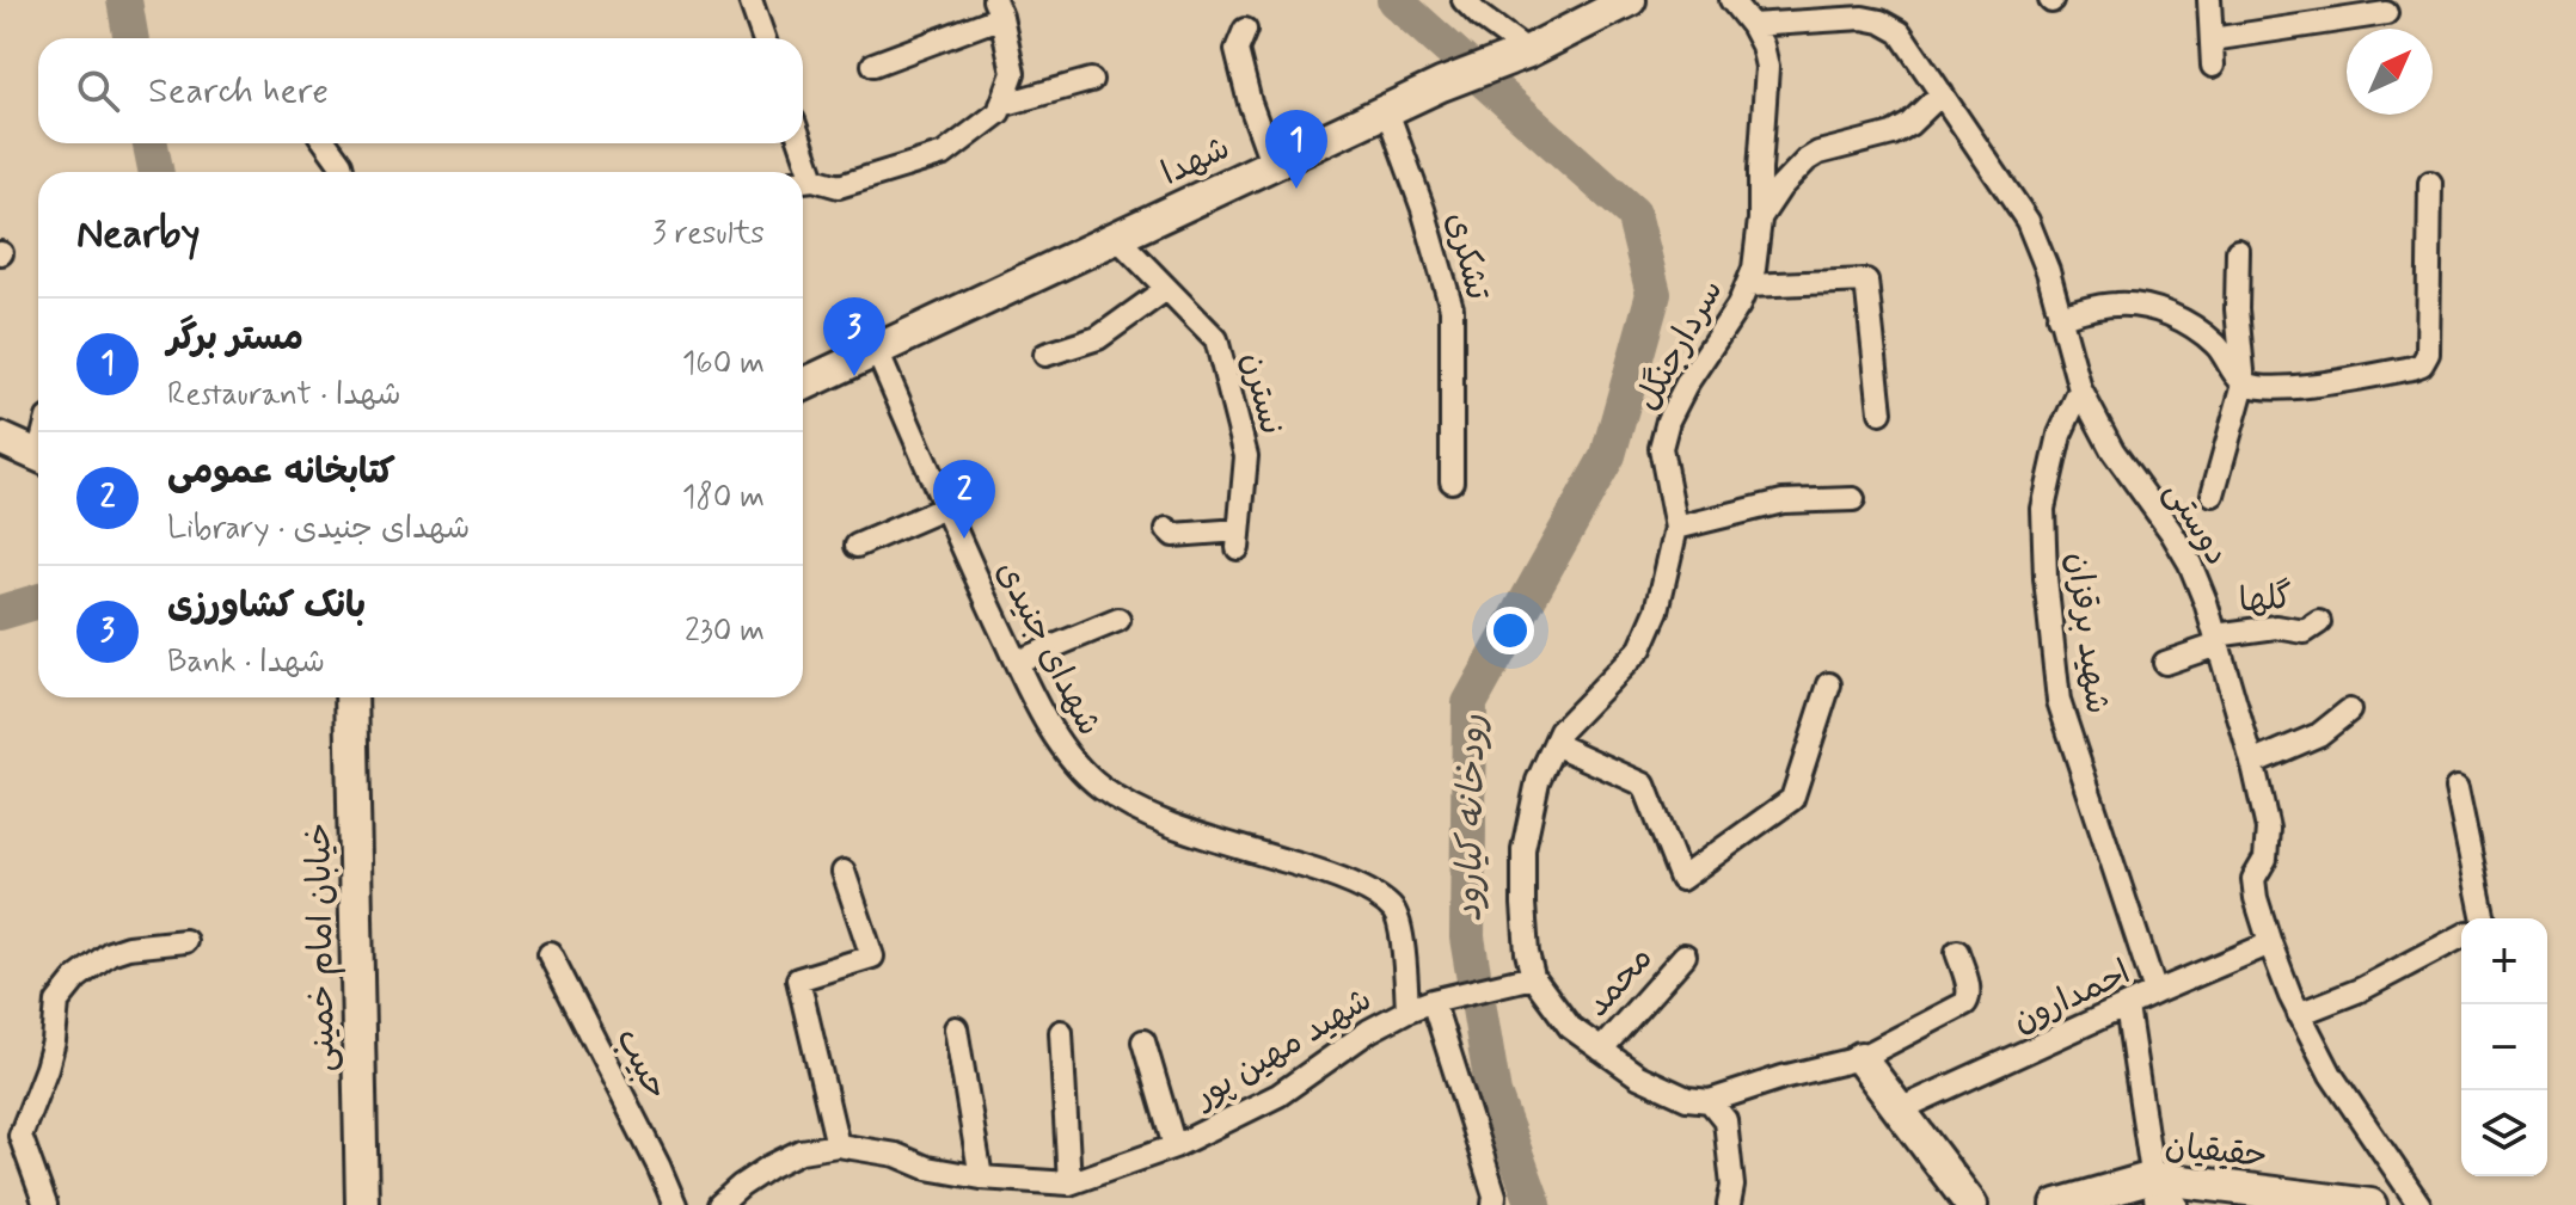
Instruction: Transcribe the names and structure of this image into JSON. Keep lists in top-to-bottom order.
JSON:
{
  "streets": {
    "main road": ["شهدا", "خیابان امام خمینی", "حقیقیان"],
    "street": [
      "تشکری",
      "سردارجنگل",
      "نسترن",
      "دوستی",
      "گلها",
      "شهید برقزان",
      "شهدای جنیدی",
      "محمد",
      "احمدارون",
      "شهید مهین پور",
      "حبیب"
    ]
  },
  "crossings": [
    ["شهدا", "تشکری"],
    ["شهدا", "نسترن"],
    ["شهدا", "شهدای جنیدی"],
    ["سردارجنگل", "دوستی"],
    ["سردارجنگل", "محمد"],
    ["سردارجنگل", "شهید مهین پور"],
    ["دوستی", "گلها"],
    ["دوستی", "شهید برقزان"],
    ["دوستی", "احمدارون"],
    ["شهید برقزان", "احمدارون"],
    ["شهدای جنیدی", "شهید مهین پور"]
  ],
  "water": ["رودخانه کیارود"],
  "north": "top right",
  "page": {
    "search": "Search here",
    "pins": ["1", "3", "2"],
    "heading": ["Nearby", "3 results"],
    "list": [
      {
        "mark": "1",
        "name": "مستر برگر",
        "note": "Restaurant · شهدا",
        "value": "160 m"
      },
      {
        "mark": "2",
        "name": "کتابخانه عمومى",
        "note": "Library · شهدای جنیدی",
        "value": "180 m"
      },
      {
        "mark": "3",
        "name": "بانک کشاورزى",
        "note": "Bank · شهدا",
        "value": "230 m"
      }
    ],
    "map_buttons": ["+", "−"]
  }
}
